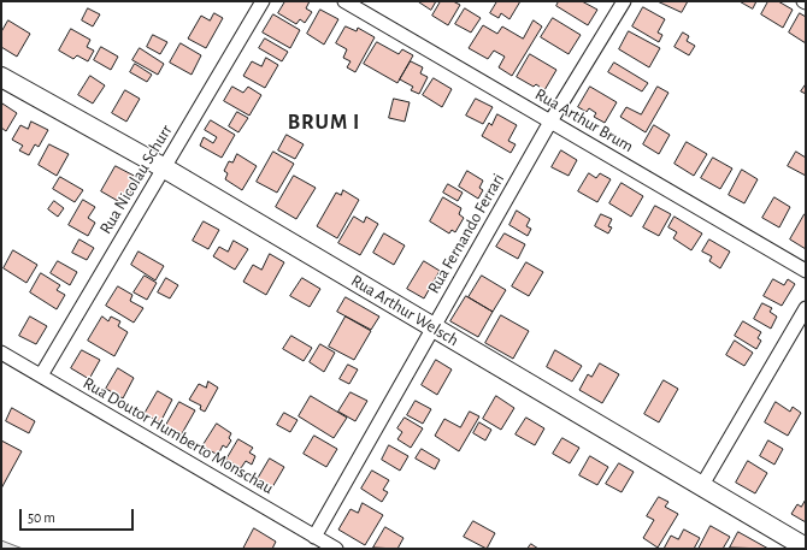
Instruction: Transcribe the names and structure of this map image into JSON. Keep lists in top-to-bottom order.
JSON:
{
  "streets": {
    "street": [
      "Rua Arthur Brum",
      "Rua Nicolau Schurr",
      "Rua Fernando Ferrari",
      "Rua Arthur Welsch",
      "Rua Doutor Humberto Monschau"
    ]
  },
  "crossings": [
    ["Rua Arthur Brum", "Rua Fernando Ferrari"],
    ["Rua Nicolau Schurr", "Rua Arthur Welsch"],
    ["Rua Nicolau Schurr", "Rua Doutor Humberto Monschau"],
    ["Rua Fernando Ferrari", "Rua Arthur Welsch"],
    ["Rua Fernando Ferrari", "Rua Doutor Humberto Monschau"]
  ],
  "districts": ["BRUM I"],
  "scale_bar": "50 m"
}
